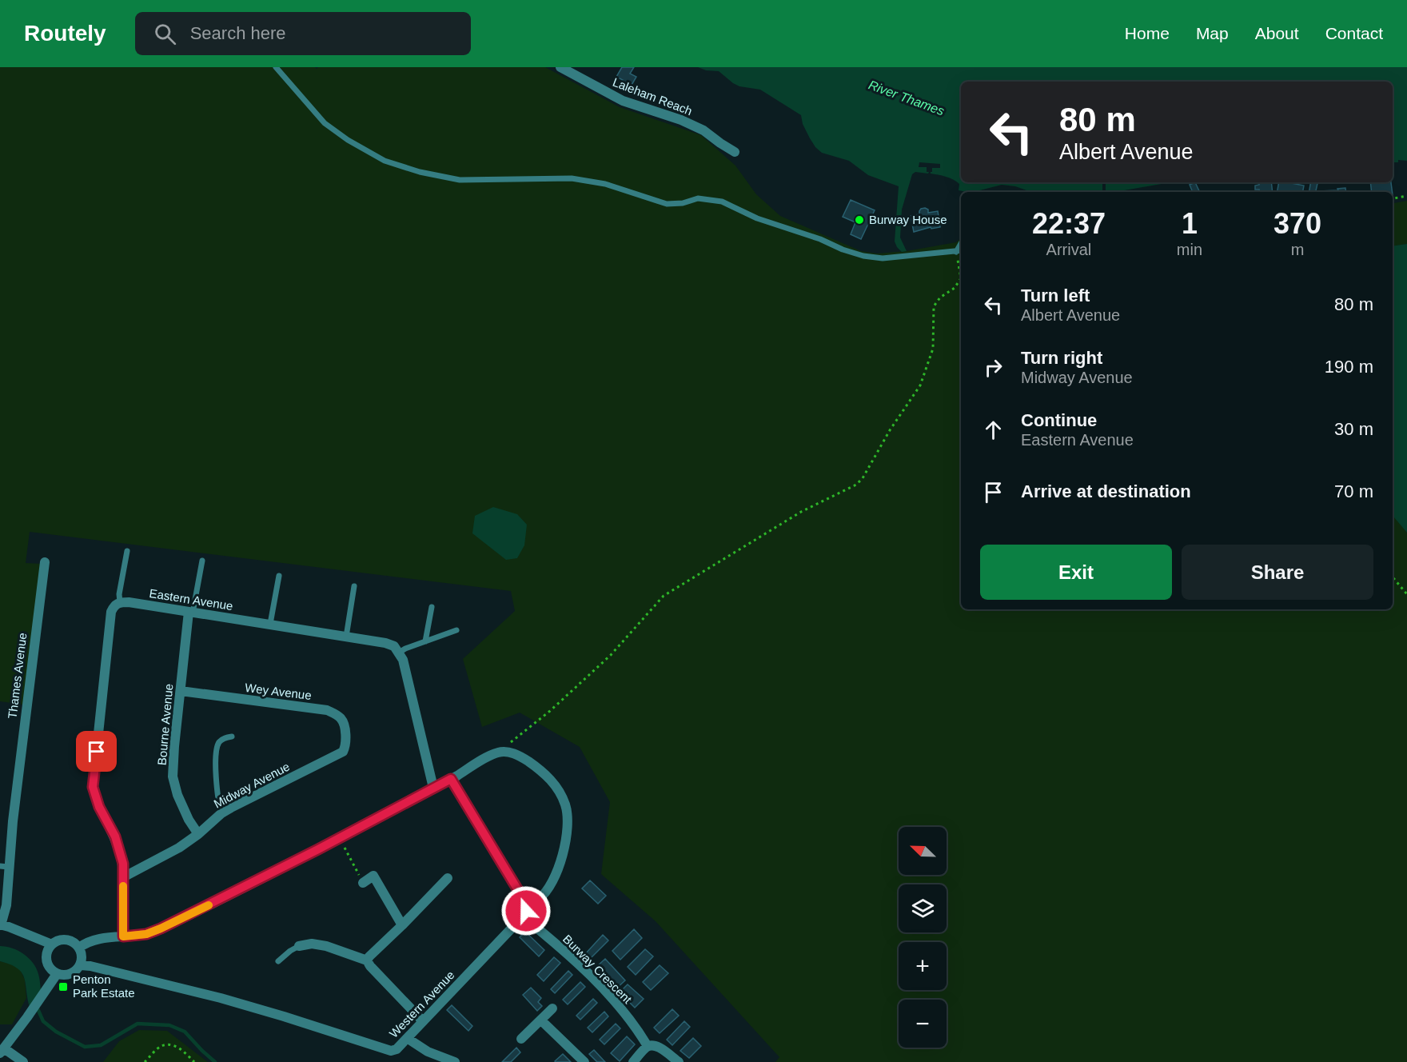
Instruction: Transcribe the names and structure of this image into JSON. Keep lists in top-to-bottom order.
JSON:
{
  "streets": {
    "street": [
      "Laleham Reach",
      "Eastern Avenue",
      "Thames Avenue",
      "Wey Avenue",
      "Bourne Avenue",
      "Midway Avenue",
      "Burway Crescent",
      "Western Avenue"
    ]
  },
  "crossings": [
    ["Eastern Avenue", "Bourne Avenue"],
    ["Wey Avenue", "Bourne Avenue"],
    ["Wey Avenue", "Midway Avenue"],
    ["Bourne Avenue", "Midway Avenue"],
    ["Burway Crescent", "Western Avenue"]
  ],
  "water": ["River Thames"],
  "places": {
    "other": ["Burway House"],
    "transit": ["Penton Park Estate"]
  },
  "north": "top left",
  "page": {
    "header": "Routely",
    "search": "Search here",
    "nav": [
      "Home",
      "Map",
      "About",
      "Contact"
    ],
    "turn": ["80 m", "Albert Avenue"],
    "eta": [
      "22:37",
      "Arrival",
      "1",
      "min",
      "370",
      "m"
    ],
    "list": [
      {
        "name": "Turn left",
        "note": "Albert Avenue",
        "value": "80 m"
      },
      {
        "name": "Turn right",
        "note": "Midway Avenue",
        "value": "190 m"
      },
      {
        "name": "Continue",
        "note": "Eastern Avenue",
        "value": "30 m"
      },
      {
        "name": "Arrive at destination",
        "value": "70 m"
      }
    ],
    "buttons": ["Exit", "Share"],
    "map_buttons": ["+", "−"]
  }
}
